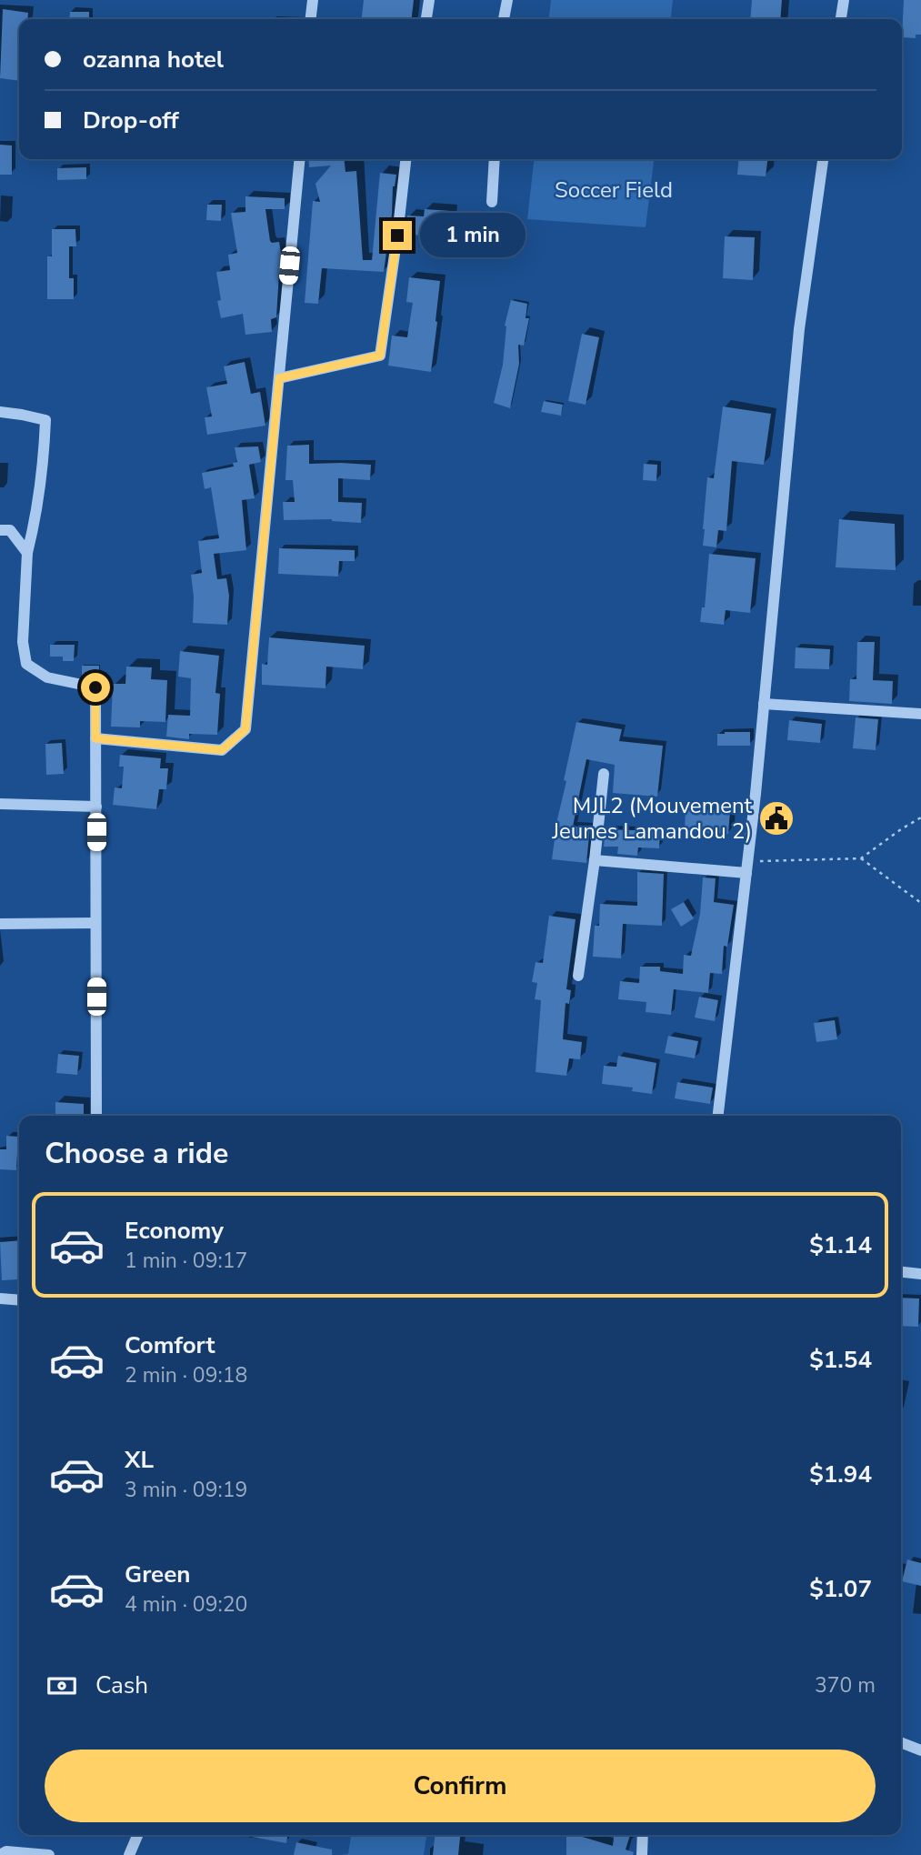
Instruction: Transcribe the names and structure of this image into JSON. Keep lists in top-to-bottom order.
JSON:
{
  "parks": ["Soccer Field"],
  "places": {
    "public building": ["MJL2 (Mouvement Jeunes Lamandou 2)"]
  },
  "page": {
    "banner": ["ozanna hotel", "Drop-off"],
    "bubble": "1 min",
    "heading": "Choose a ride",
    "list": [
      {
        "name": "Economy",
        "note": "1 min · 09:17",
        "value": "$1.14"
      },
      {
        "name": "Comfort",
        "note": "2 min · 09:18",
        "value": "$1.54"
      },
      {
        "name": "XL",
        "note": "3 min · 09:19",
        "value": "$1.94"
      },
      {
        "name": "Green",
        "note": "4 min · 09:20",
        "value": "$1.07"
      }
    ],
    "pay": ["Cash", "370 m"],
    "buttons": "Confirm"
  }
}
